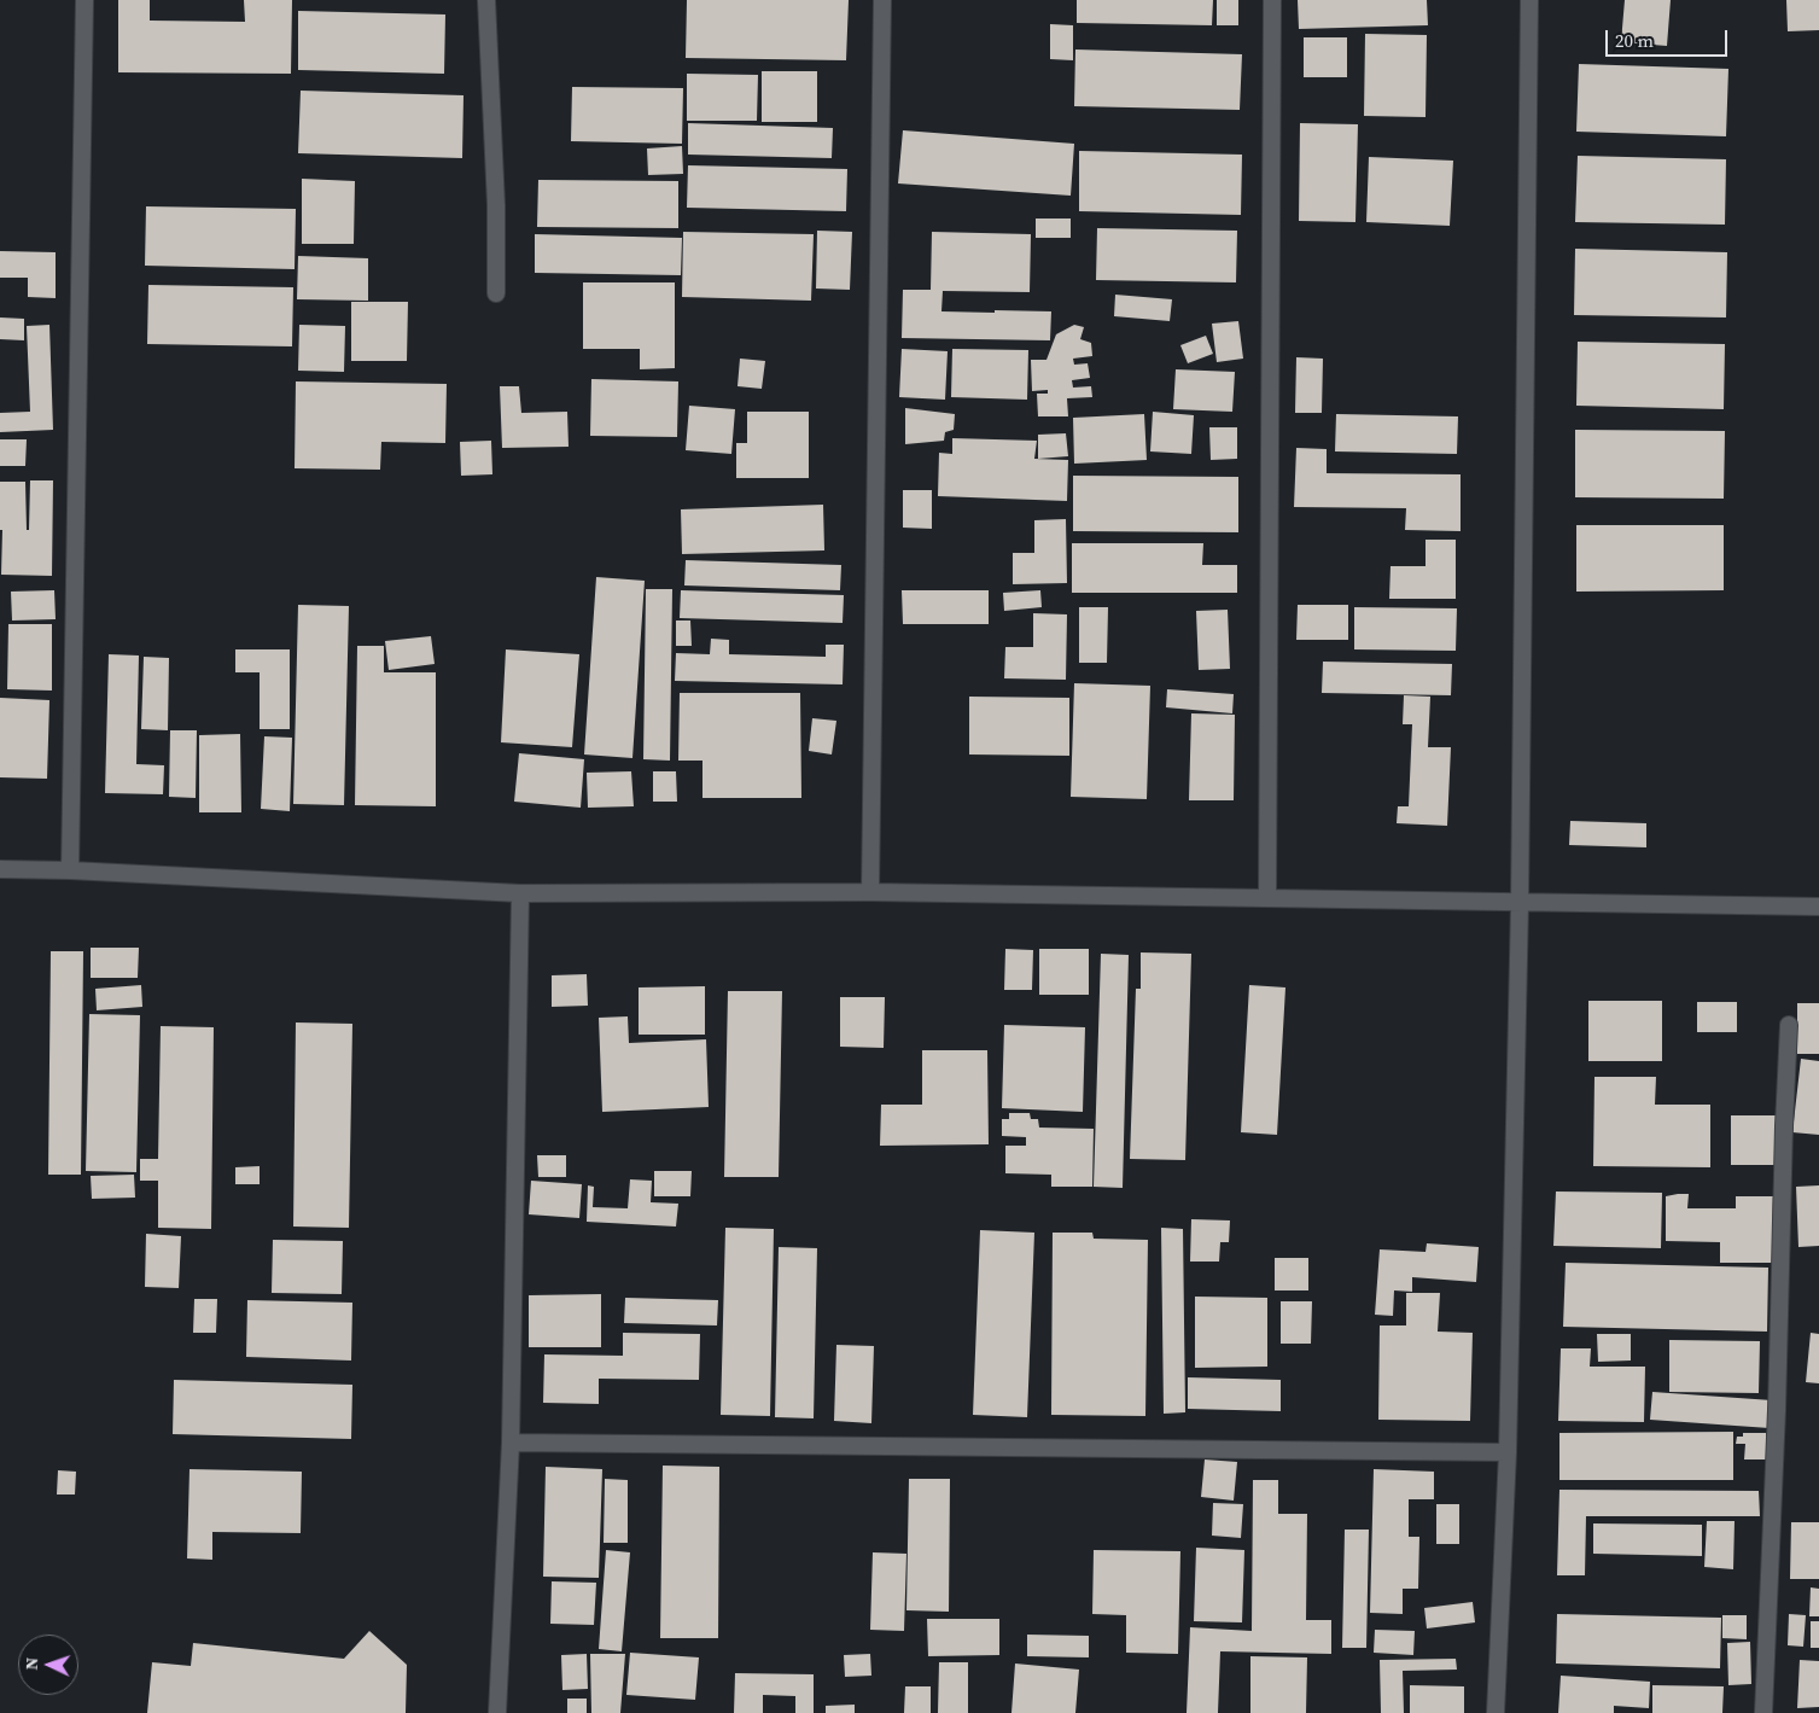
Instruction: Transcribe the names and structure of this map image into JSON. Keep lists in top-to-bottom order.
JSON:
{
  "scale_bar": "20 m",
  "north": "left"
}
